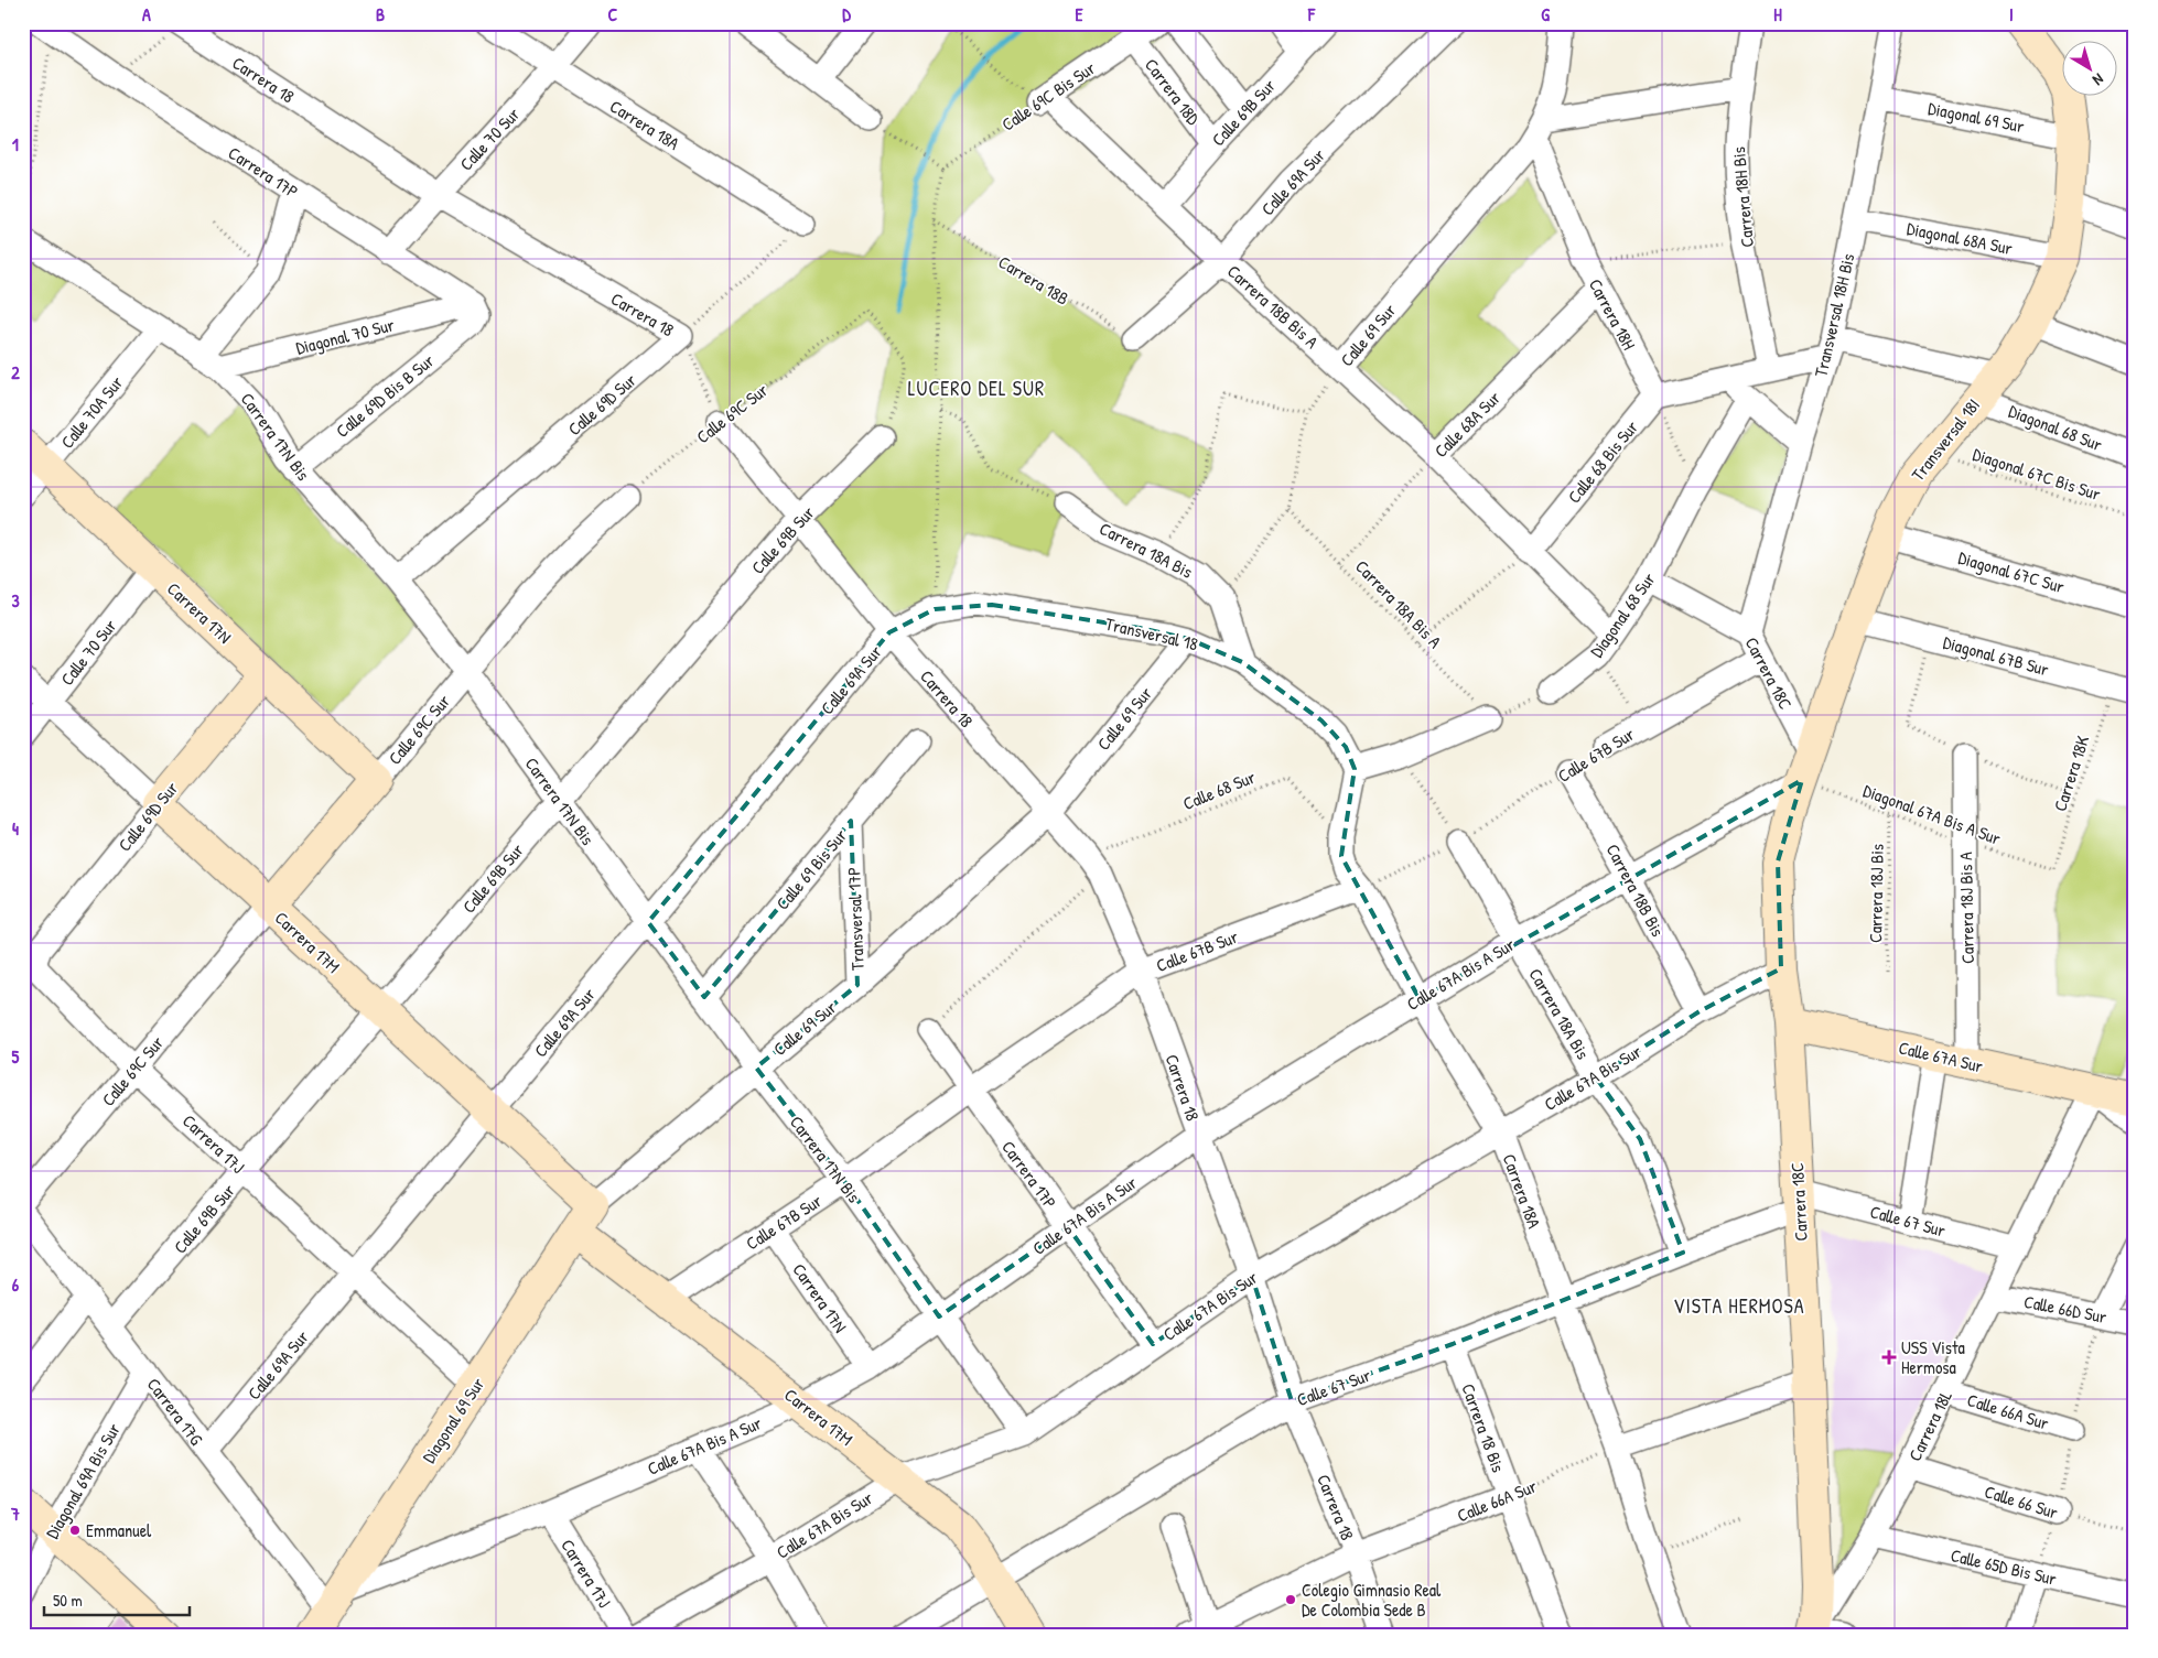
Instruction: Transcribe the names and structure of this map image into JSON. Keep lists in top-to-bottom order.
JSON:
{
  "streets": {
    "street": [
      "Carrera 18",
      "Carrera 18D",
      "Calle 69C Bis Sur",
      "Calle 69B Sur",
      "Diagonal 69 Sur",
      "Carrera 18A",
      "Calle 70 Sur",
      "Carrera 17P",
      "Calle 69A Sur",
      "Carrera 18H Bis",
      "Diagonal 68A Sur",
      "Carrera 18B Bis A",
      "Carrera 18H",
      "Transversal 18H Bis",
      "Calle 69 Sur",
      "Diagonal 70 Sur",
      "Calle 69D Bis B Sur",
      "Calle 69D Sur",
      "Calle 70A Sur",
      "Calle 69C Sur",
      "Calle 68A Sur",
      "Diagonal 68 Sur",
      "Carrera 17N Bis",
      "Transversal 18I",
      "Calle 68 Bis Sur",
      "Carrera 18A Bis",
      "Diagonal 67C Sur",
      "Carrera 17N",
      "Transversal 18",
      "Diagonal 67B Sur",
      "Carrera 18C",
      "Calle 67B Sur",
      "Calle 69 Bis Sur",
      "Carrera 18B Bis",
      "Carrera 18J Bis A",
      "Transversal 17P",
      "Carrera 17M",
      "Calle 67A Bis A Sur",
      "Calle 67A Sur",
      "Calle 67A Bis Sur",
      "Carrera 17J",
      "Calle 67 Sur",
      "Calle 66D Sur",
      "Carrera 17G",
      "Calle 66A Sur",
      "Carrera 18L",
      "Carrera 18 Bis",
      "Diagonal 69A Bis Sur",
      "Calle 66 Sur",
      "Calle 65D Bis Sur"
    ],
    "path": [
      "Carrera 18B",
      "Diagonal 67C Bis Sur",
      "Carrera 18A Bis A",
      "Carrera 18K",
      "Calle 68 Sur",
      "Diagonal 67A Bis A Sur",
      "Carrera 18J Bis"
    ]
  },
  "crossings": [
    ["Carrera 18", "Calle 69B Sur"],
    ["Carrera 18", "Calle 70 Sur"],
    ["Carrera 18", "Calle 69A Sur"],
    ["Carrera 18", "Calle 69 Sur"],
    ["Carrera 18", "Calle 69D Sur"],
    ["Carrera 18", "Calle 69C Sur"],
    ["Carrera 18", "Calle 67B Sur"],
    ["Carrera 18", "Calle 68 Sur"],
    ["Carrera 18", "Calle 67A Bis A Sur"],
    ["Carrera 18", "Calle 67A Bis Sur"],
    ["Carrera 18", "Calle 67 Sur"],
    ["Carrera 18", "Calle 66A Sur"],
    ["Carrera 18D", "Calle 69C Bis Sur"],
    ["Carrera 18D", "Calle 69B Sur"],
    ["Calle 69C Bis Sur", "Carrera 18B Bis A"],
    ["Calle 69B Sur", "Carrera 18B Bis A"],
    ["Calle 69B Sur", "Calle 69C Sur"],
    ["Calle 69B Sur", "Carrera 17N Bis"],
    ["Calle 69B Sur", "Carrera 17M"],
    ["Calle 69B Sur", "Carrera 17J"],
    ["Calle 69B Sur", "Carrera 17G"],
    ["Diagonal 69 Sur", "Transversal 18H Bis"],
    ["Diagonal 69 Sur", "Calle 69 Sur"],
    ["Diagonal 69 Sur", "Transversal 18I"],
    ["Diagonal 69 Sur", "Carrera 17M"],
    ["Diagonal 69 Sur", "Calle 67A Bis A Sur"],
    ["Diagonal 69 Sur", "Carrera 17J"],
    ["Diagonal 69 Sur", "Carrera 17G"],
    ["Carrera 18A", "Calle 70 Sur"],
    ["Carrera 18A", "Transversal 18"],
    ["Carrera 18A", "Calle 67B Sur"],
    ["Carrera 18A", "Calle 68 Sur"],
    ["Carrera 18A", "Calle 67A Bis A Sur"],
    ["Carrera 18A", "Calle 67A Bis Sur"],
    ["Carrera 18A", "Calle 67 Sur"],
    ["Carrera 18A", "Calle 66A Sur"],
    ["Calle 70 Sur", "Carrera 17P"],
    ["Calle 70 Sur", "Carrera 17N"],
    ["Calle 70 Sur", "Carrera 17M"],
    ["Carrera 17P", "Diagonal 70 Sur"],
    ["Carrera 17P", "Calle 69D Bis B Sur"],
    ["Carrera 17P", "Calle 67B Sur"],
    ["Carrera 17P", "Calle 68 Sur"],
    ["Carrera 17P", "Calle 67A Bis A Sur"],
    ["Carrera 17P", "Calle 67A Bis Sur"],
    ["Calle 69A Sur", "Carrera 18B"],
    ["Calle 69A Sur", "Carrera 18B Bis A"],
    ["Calle 69A Sur", "Carrera 17N Bis"],
    ["Calle 69A Sur", "Transversal 18"],
    ["Calle 69A Sur", "Carrera 17M"],
    ["Calle 69A Sur", "Carrera 17J"],
    ["Calle 69A Sur", "Carrera 17G"],
    ["Diagonal 68A Sur", "Transversal 18H Bis"],
    ["Diagonal 68A Sur", "Transversal 18I"],
    ["Carrera 18B Bis A", "Calle 69 Sur"],
    ["Carrera 18B Bis A", "Calle 68A Sur"],
    ["Carrera 18B Bis A", "Diagonal 68 Sur"],
    ["Carrera 18B Bis A", "Calle 68 Bis Sur"],
    ["Carrera 18H", "Calle 69 Sur"],
    ["Carrera 18H", "Calle 68A Sur"],
    ["Carrera 18H", "Calle 68 Bis Sur"],
    ["Transversal 18H Bis", "Diagonal 68 Sur"],
    ["Transversal 18H Bis", "Carrera 18C"],
    ["Calle 69 Sur", "Carrera 17N Bis"],
    ["Calle 69 Sur", "Carrera 18A Bis"],
    ["Calle 69 Sur", "Carrera 18A Bis A"],
    ["Calle 69 Sur", "Transversal 18"],
    ["Calle 69 Sur", "Transversal 17P"],
    ["Calle 69 Sur", "Carrera 17M"],
    ["Diagonal 70 Sur", "Calle 69D Bis B Sur"],
    ["Diagonal 70 Sur", "Carrera 17N Bis"],
    ["Calle 69D Bis B Sur", "Carrera 17N Bis"],
    ["Calle 69D Sur", "Carrera 17N Bis"],
    ["Calle 69D Sur", "Carrera 17N"],
    ["Calle 69D Sur", "Carrera 17M"],
    ["Calle 69D Sur", "Carrera 17J"],
    ["Calle 70A Sur", "Carrera 17N Bis"],
    ["Calle 70A Sur", "Carrera 17N"],
    ["Calle 69C Sur", "Carrera 17N Bis"],
    ["Calle 69C Sur", "Carrera 17N"],
    ["Calle 69C Sur", "Carrera 17M"],
    ["Calle 69C Sur", "Carrera 17J"],
    ["Calle 68A Sur", "Carrera 18A Bis A"],
    ["Diagonal 68 Sur", "Transversal 18I"],
    ["Diagonal 68 Sur", "Carrera 18C"],
    ["Carrera 17N Bis", "Calle 67B Sur"],
    ["Carrera 17N Bis", "Calle 69 Bis Sur"],
    ["Carrera 17N Bis", "Calle 67A Bis A Sur"],
    ["Carrera 17N Bis", "Calle 67A Bis Sur"],
    ["Transversal 18I", "Diagonal 67C Bis Sur"],
    ["Transversal 18I", "Diagonal 67C Sur"],
    ["Transversal 18I", "Diagonal 67B Sur"],
    ["Transversal 18I", "Carrera 18C"],
    ["Transversal 18I", "Diagonal 67A Bis A Sur"],
    ["Transversal 18I", "Calle 67A Bis A Sur"],
    ["Carrera 18A Bis", "Transversal 18"],
    ["Carrera 18A Bis", "Calle 67B Sur"],
    ["Carrera 18A Bis", "Calle 67A Bis A Sur"],
    ["Carrera 18A Bis", "Calle 67A Bis Sur"],
    ["Carrera 18A Bis", "Calle 67 Sur"],
    ["Carrera 17N", "Calle 67B Sur"],
    ["Carrera 17N", "Calle 67A Bis A Sur"],
    ["Diagonal 67B Sur", "Carrera 18K"],
    ["Carrera 18C", "Calle 67B Sur"],
    ["Carrera 18C", "Diagonal 67A Bis A Sur"],
    ["Carrera 18C", "Calle 67A Bis A Sur"],
    ["Carrera 18C", "Calle 67A Sur"],
    ["Carrera 18C", "Calle 67A Bis Sur"],
    ["Carrera 18C", "Calle 67 Sur"],
    ["Carrera 18C", "Carrera 18L"],
    ["Calle 67B Sur", "Carrera 18B Bis"],
    ["Calle 67B Sur", "Carrera 17M"],
    ["Carrera 18K", "Diagonal 67A Bis A Sur"],
    ["Diagonal 67A Bis A Sur", "Carrera 18J Bis"],
    ["Diagonal 67A Bis A Sur", "Carrera 18J Bis A"],
    ["Diagonal 67A Bis A Sur", "Calle 67A Bis A Sur"],
    ["Calle 69 Bis Sur", "Transversal 17P"],
    ["Carrera 18B Bis", "Calle 67A Bis A Sur"],
    ["Carrera 18B Bis", "Calle 67A Bis Sur"],
    ["Carrera 18J Bis A", "Calle 67A Sur"],
    ["Carrera 17M", "Calle 67A Bis A Sur"],
    ["Carrera 17M", "Calle 67A Bis Sur"],
    ["Carrera 17M", "Calle 67 Sur"],
    ["Calle 67A Bis A Sur", "Carrera 17J"],
    ["Calle 67A Bis A Sur", "Carrera 17G"],
    ["Calle 67A Sur", "Carrera 18L"],
    ["Calle 67 Sur", "Carrera 18L"],
    ["Calle 67 Sur", "Carrera 18 Bis"],
    ["Calle 66D Sur", "Carrera 18L"],
    ["Carrera 17G", "Diagonal 69A Bis Sur"],
    ["Calle 66A Sur", "Carrera 18L"],
    ["Calle 66A Sur", "Carrera 18 Bis"],
    ["Carrera 18L", "Calle 66 Sur"],
    ["Carrera 18L", "Calle 65D Bis Sur"]
  ],
  "districts": ["LUCERO DEL SUR", "VISTA HERMOSA"],
  "places": {
    "health": ["USS Vista Hermosa"],
    "other": ["Emmanuel", "Colegio Gimnasio Real De Colombia Sede B"]
  },
  "scale_bar": "50 m",
  "north": "bottom right",
  "grid": {
    "columns": [
      "A",
      "B",
      "C",
      "D",
      "E",
      "F",
      "G",
      "H",
      "I"
    ],
    "rows": [
      "1",
      "2",
      "3",
      "4",
      "5",
      "6",
      "7"
    ]
  }
}
